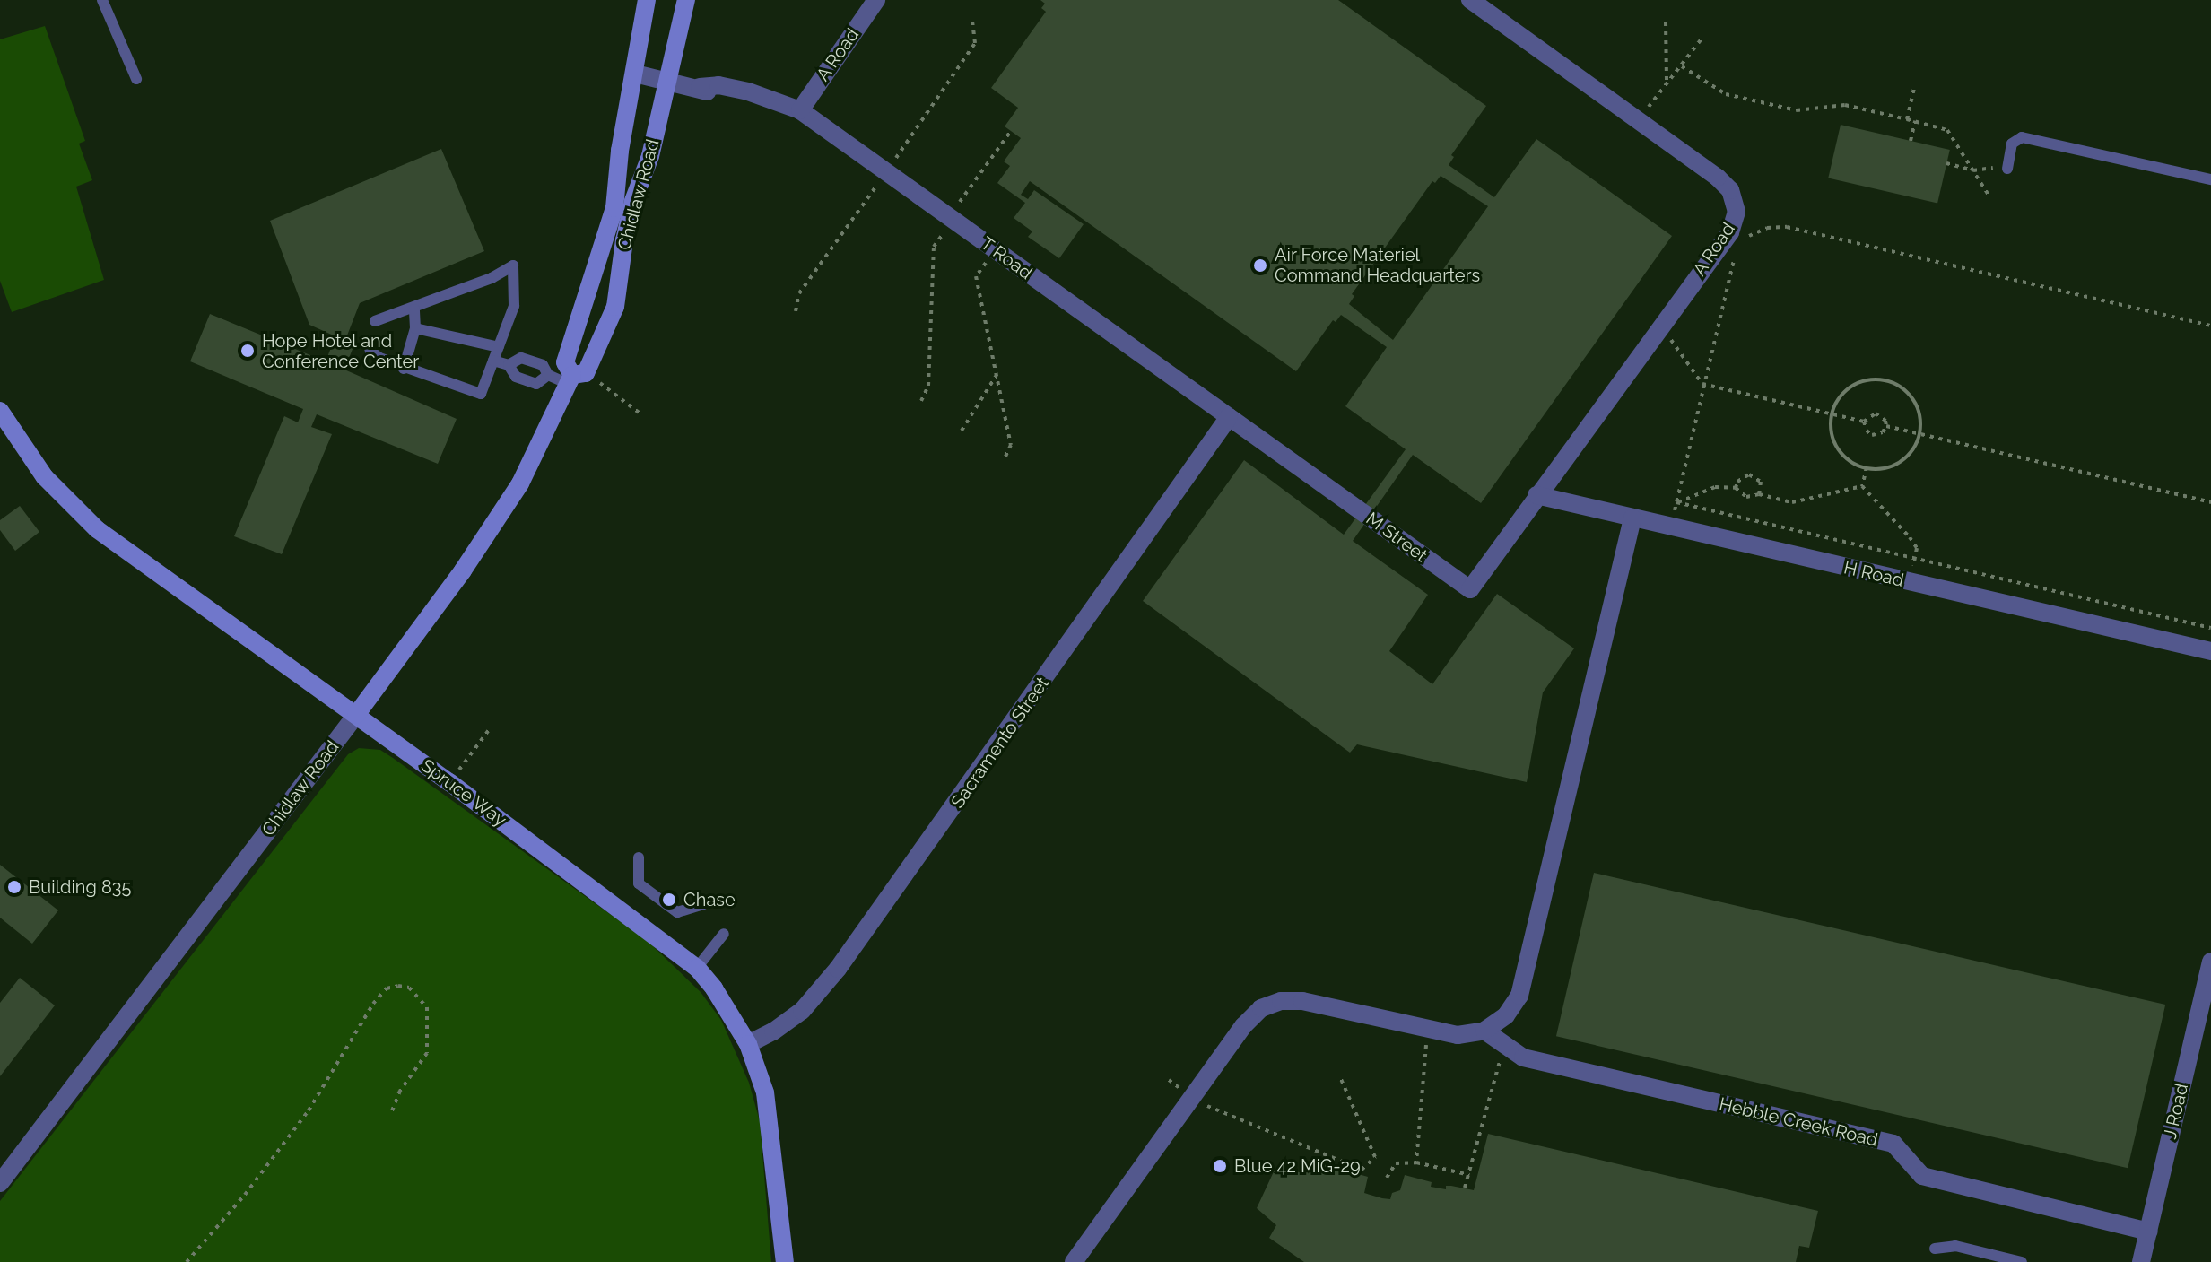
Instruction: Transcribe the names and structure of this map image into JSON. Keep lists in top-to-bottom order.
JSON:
{
  "streets": {
    "street": [
      "A Road",
      "Chidlaw Road",
      "T Road",
      "M Street",
      "H Road",
      "Sacramento Street",
      "Spruce Way",
      "J Road",
      "Hebble Creek Road"
    ]
  },
  "crossings": [
    ["A Road", "T Road"],
    ["A Road", "M Street"],
    ["A Road", "H Road"],
    ["Chidlaw Road", "T Road"],
    ["Chidlaw Road", "Spruce Way"],
    ["T Road", "M Street"],
    ["T Road", "Sacramento Street"],
    ["M Street", "H Road"],
    ["M Street", "Sacramento Street"],
    ["Sacramento Street", "Spruce Way"],
    ["J Road", "Hebble Creek Road"]
  ],
  "places": [
    "Air Force Materiel Command Headquarters",
    "Hope Hotel and Conference Center",
    "Building 835",
    "Chase",
    "Blue 42 MiG-29"
  ]
}
